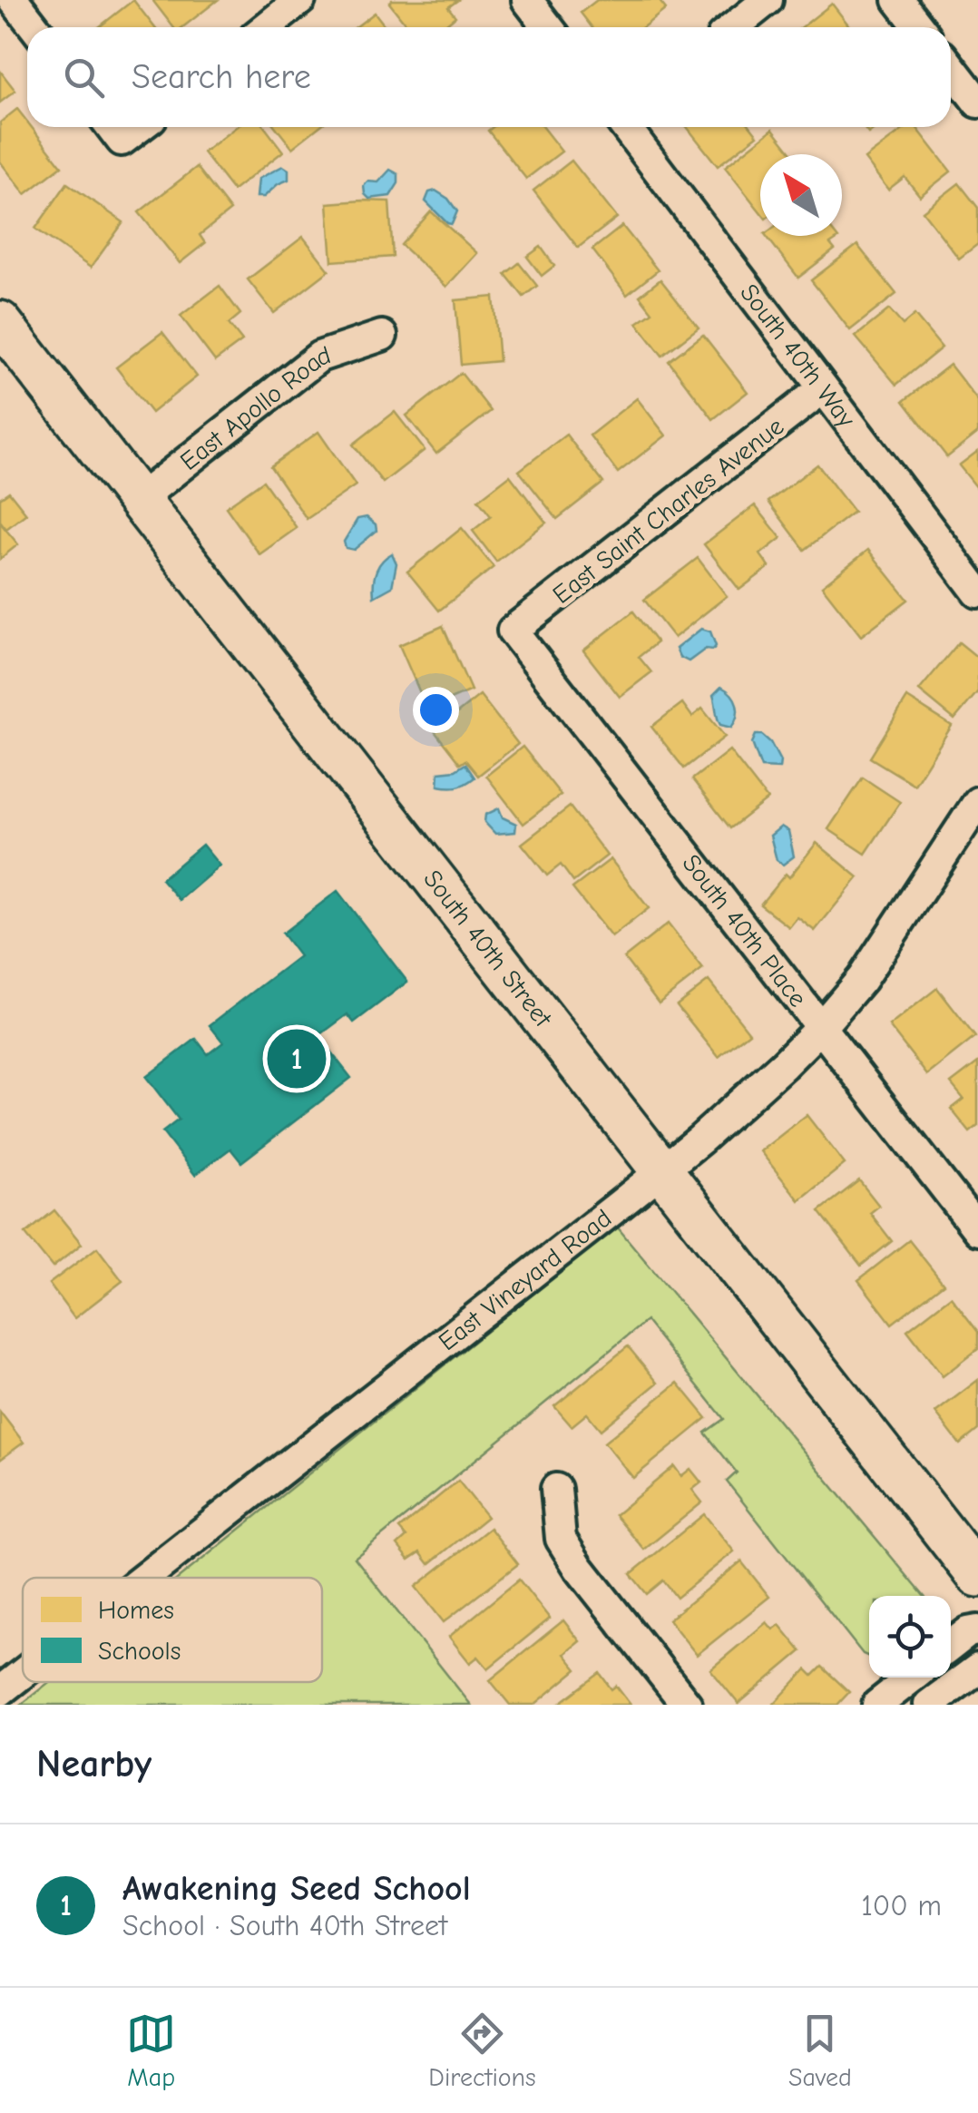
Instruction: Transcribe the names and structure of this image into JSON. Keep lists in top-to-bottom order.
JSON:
{
  "streets": {
    "main road": ["South 40th Street"],
    "street": [
      "South 40th Way",
      "East Apollo Road",
      "East Saint Charles Avenue",
      "South 40th Place",
      "East Vineyard Road"
    ]
  },
  "crossings": [
    ["South 40th Way", "East Saint Charles Avenue"],
    ["East Apollo Road", "South 40th Street"],
    ["East Saint Charles Avenue", "South 40th Place"],
    ["South 40th Place", "East Vineyard Road"],
    ["South 40th Street", "East Vineyard Road"]
  ],
  "legend": ["Homes", "Schools"],
  "north": "top left",
  "page": {
    "search": "Search here",
    "pins": "1",
    "heading": "Nearby",
    "list": [
      {
        "mark": "1",
        "name": "Awakening Seed School",
        "note": "School · South 40th Street",
        "value": "100 m"
      }
    ],
    "nav": ["Map", "Directions", "Saved"]
  }
}
